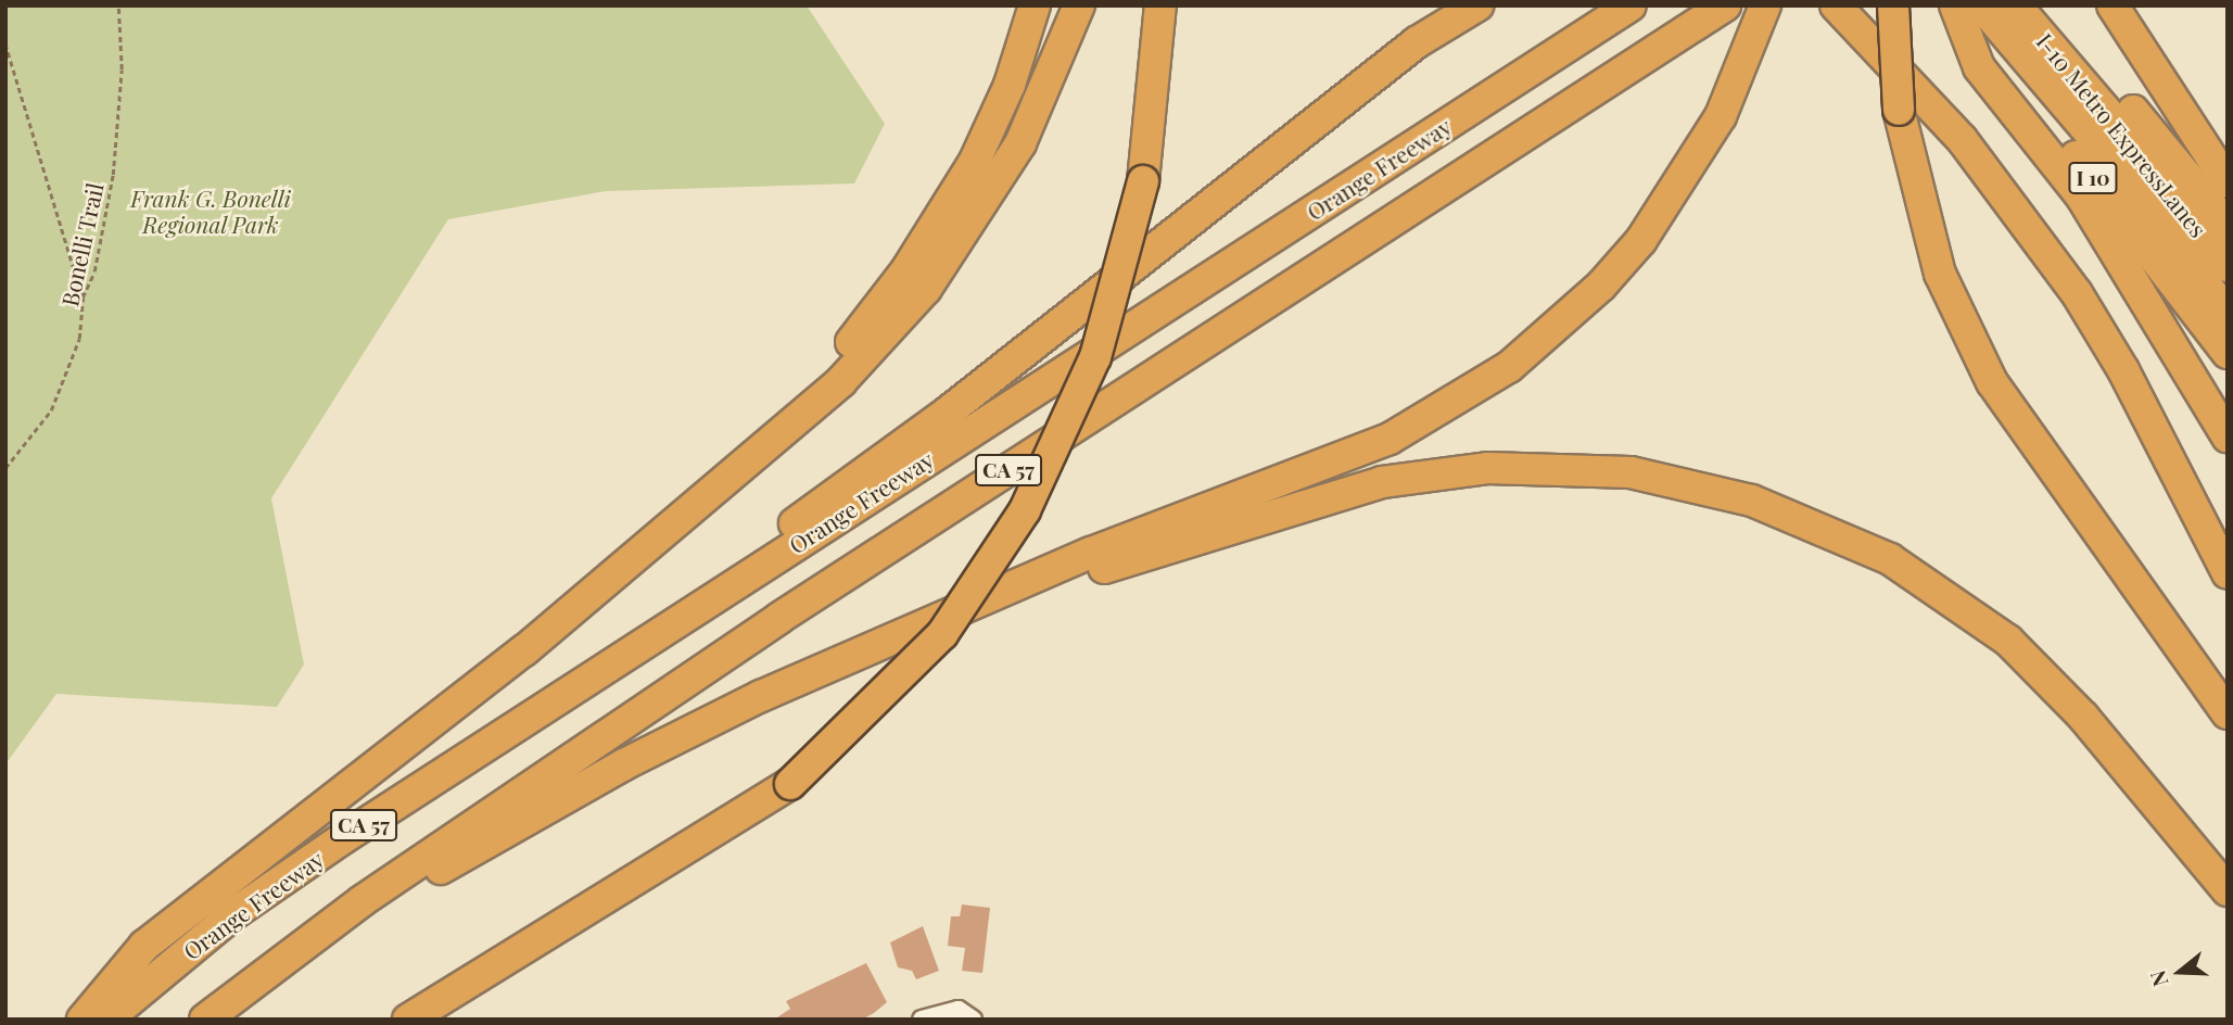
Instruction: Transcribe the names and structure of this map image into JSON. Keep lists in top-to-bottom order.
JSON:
{
  "streets": {
    "highway": [
      "I-10 Metro ExpressLanes",
      "Orange Freeway",
      "I 10",
      "CA 57"
    ],
    "path": ["Bonelli Trail"]
  },
  "parks": ["Frank G. Bonelli Regional Park"],
  "north": "left"
}
